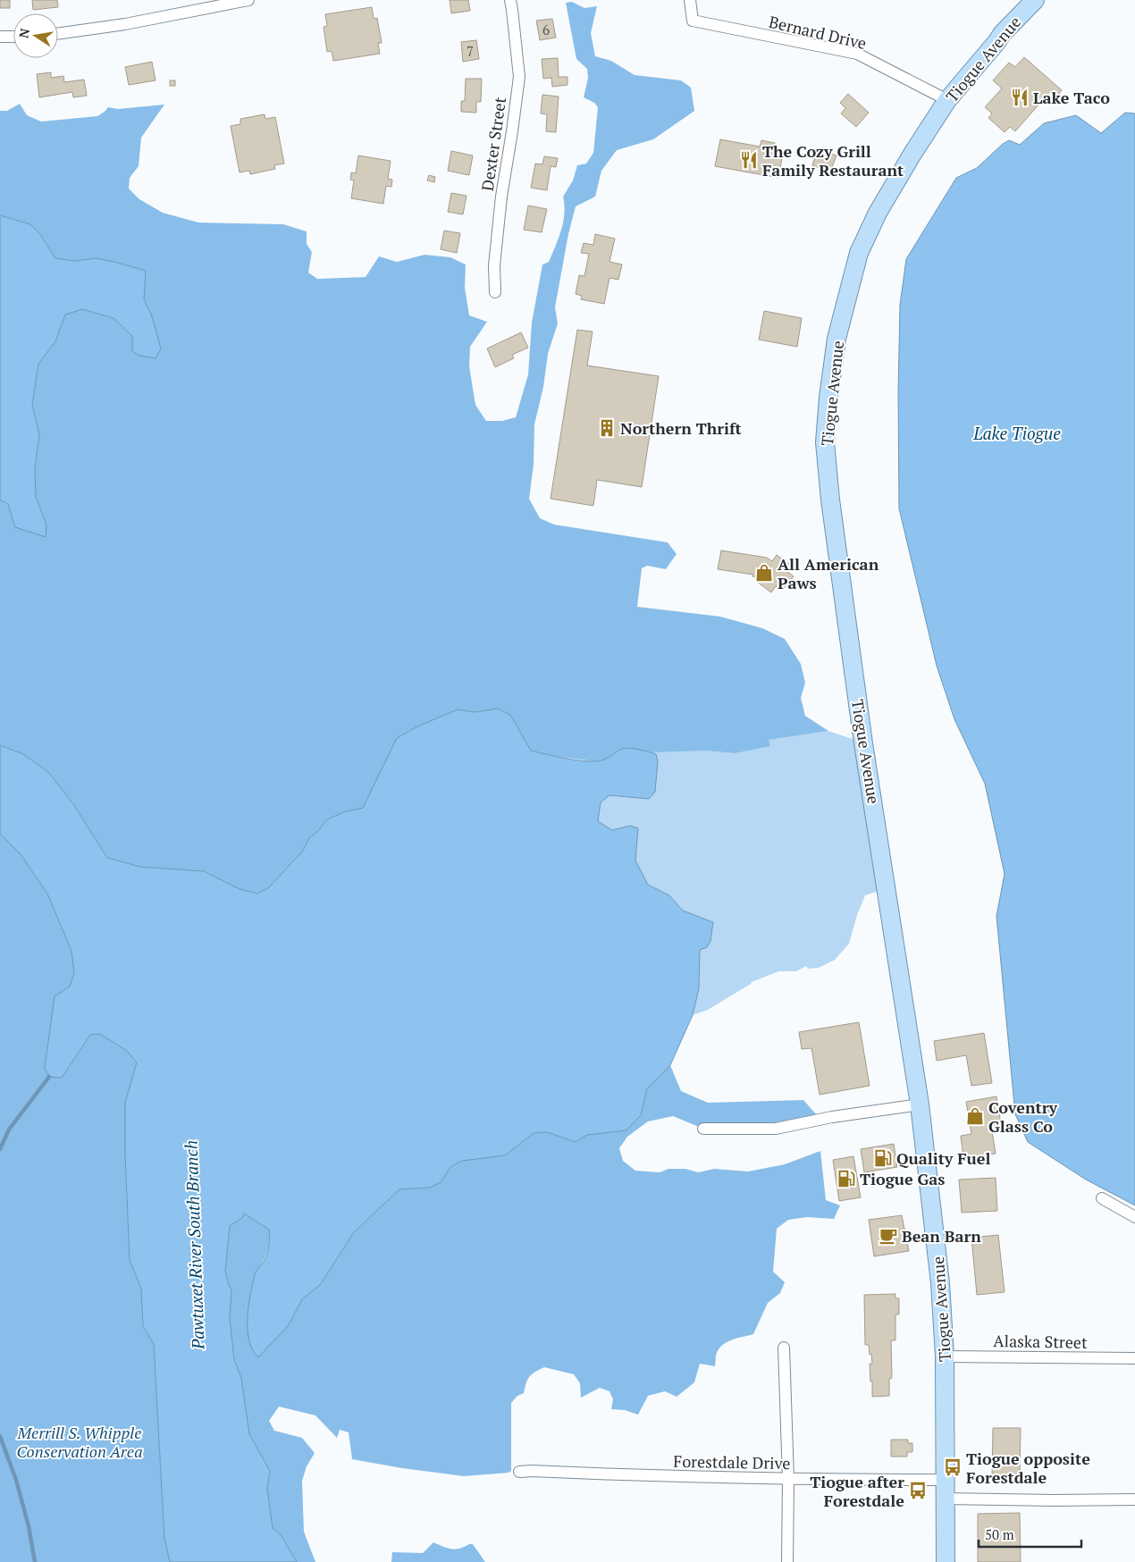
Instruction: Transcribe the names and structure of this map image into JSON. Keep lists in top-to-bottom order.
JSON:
{
  "streets": {
    "main road": ["Tiogue Avenue"],
    "street": [
      "Bernard Drive",
      "Dexter Street",
      "Alaska Street",
      "Forestdale Drive"
    ]
  },
  "crossings": [
    ["Bernard Drive", "Tiogue Avenue"],
    ["Tiogue Avenue", "Alaska Street"],
    ["Tiogue Avenue", "Forestdale Drive"]
  ],
  "water": ["Lake Tiogue", "Pawtuxet River South Branch"],
  "parks": ["Merrill S. Whipple Conservation Area"],
  "places": {
    "restaurant": ["Lake Taco", "The Cozy Grill Family Restaurant"],
    "building": ["Northern Thrift"],
    "shop": ["All American Paws", "Coventry Glass Co"],
    "fuel station": ["Quality Fuel", "Tiogue Gas"],
    "cafe": ["Bean Barn"],
    "bus stop": ["Tiogue opposite Forestdale", "Tiogue after Forestdale"]
  },
  "house_numbers": ["6", "7"],
  "scale_bar": "50 m",
  "north": "left"
}
